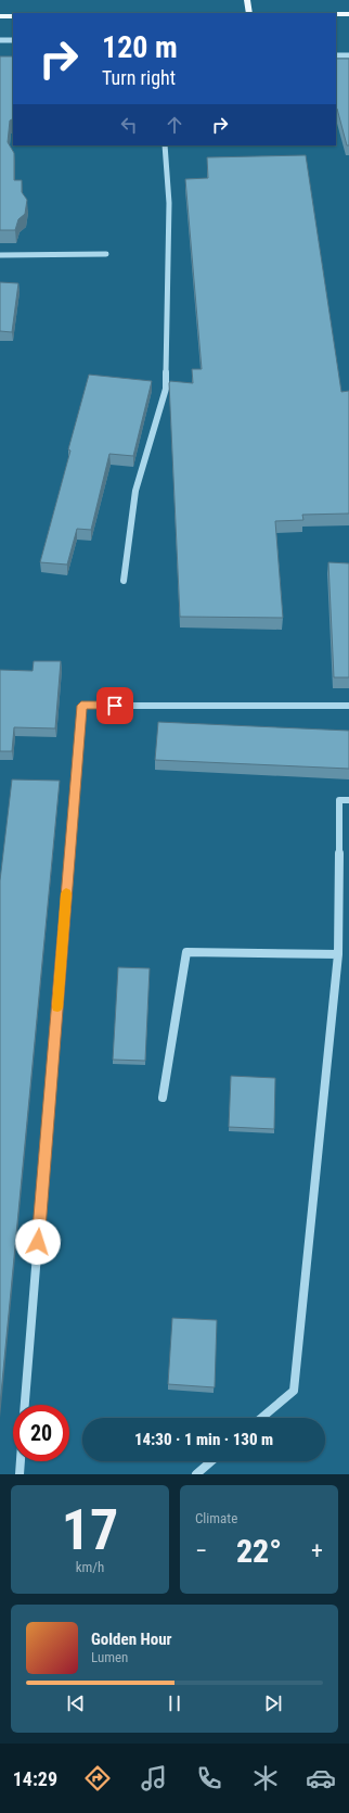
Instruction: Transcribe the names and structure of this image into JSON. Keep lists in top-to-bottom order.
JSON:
{
  "page": {
    "turn": ["120 m", "Turn right"],
    "limit": "20",
    "trip": "14:30 · 1 min · 130 m",
    "tile": [
      ["17", "km/h"],
      "Climate"
    ],
    "heat": ["−", "22°", "+"],
    "song": ["Golden Hour", "Lumen"],
    "tabs": "14:29"
  }
}
